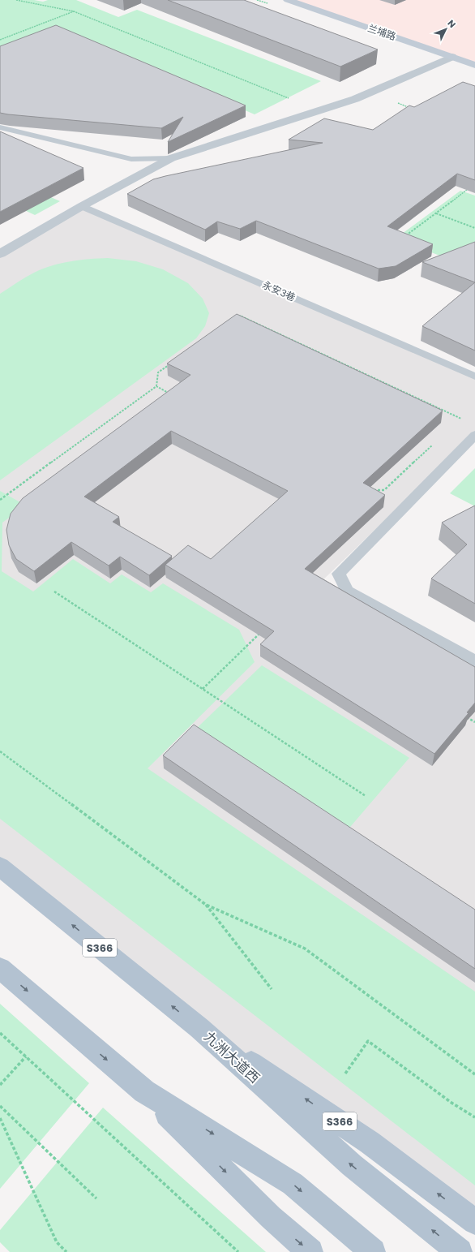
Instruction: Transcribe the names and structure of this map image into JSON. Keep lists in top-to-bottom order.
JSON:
{
  "streets": {
    "main road": ["兰埔路", "S366", "九洲大道西"],
    "lane": ["永安3巷"]
  },
  "crossings": [
    ["S366", "九洲大道西"]
  ],
  "north": "top right"
}
